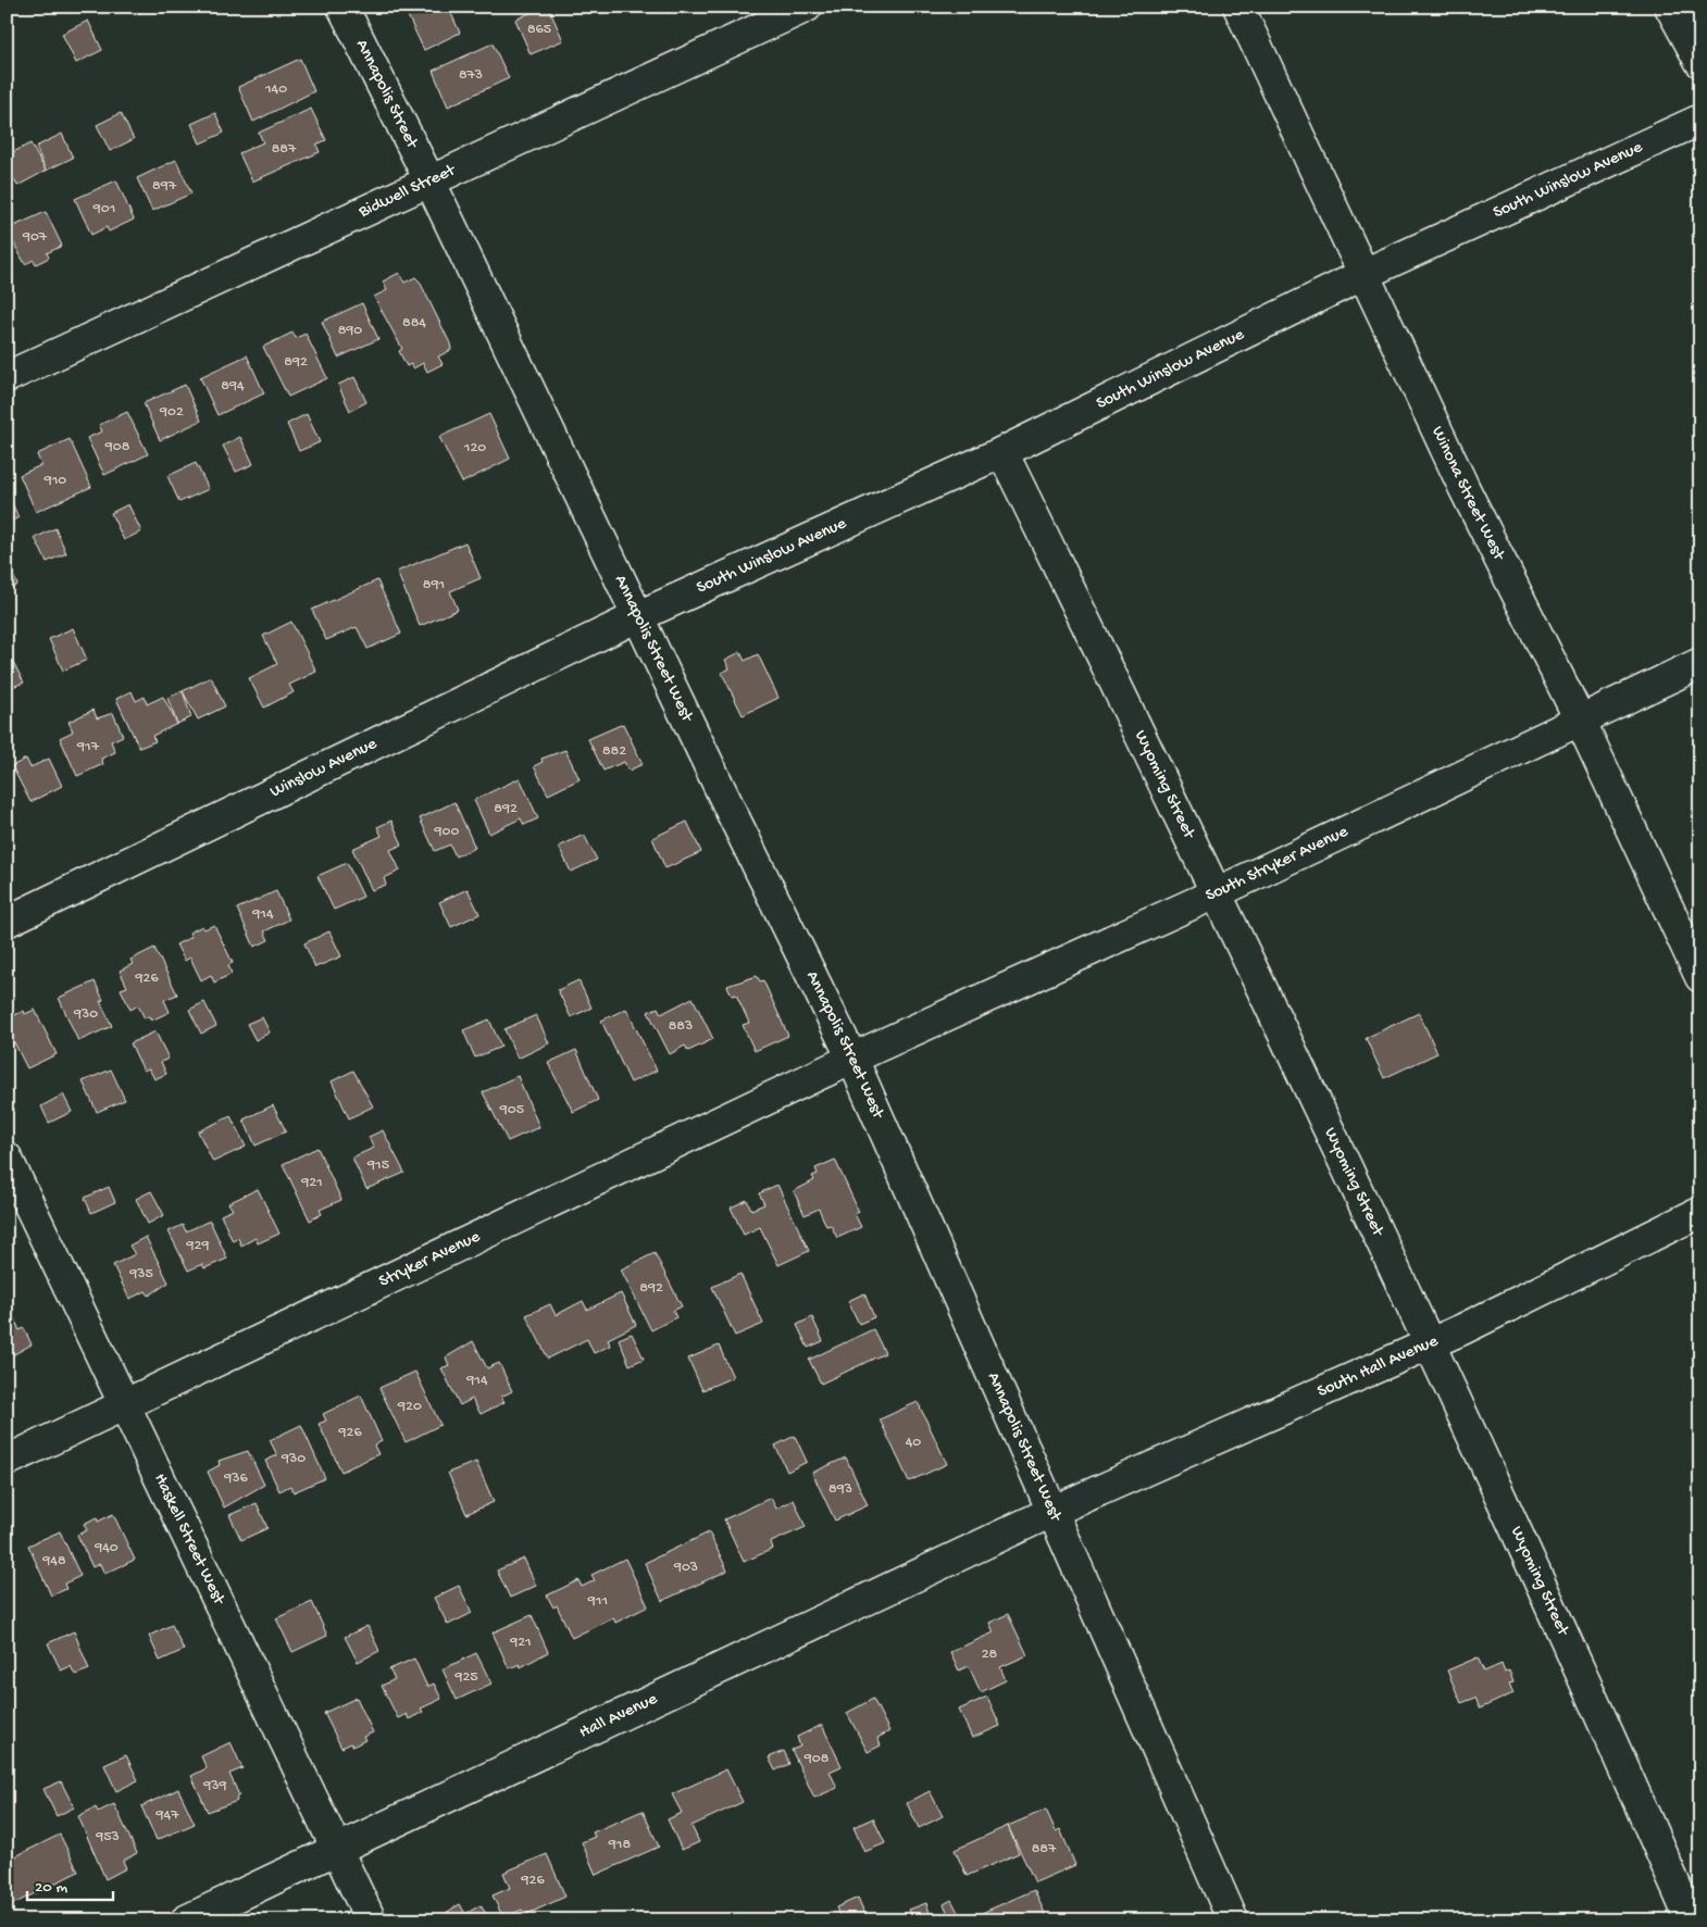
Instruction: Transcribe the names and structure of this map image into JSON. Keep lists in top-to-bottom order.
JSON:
{
  "streets": {
    "street": [
      "Annapolis Street",
      "South Winslow Avenue",
      "Bidwell Street",
      "Winona Street West",
      "Annapolis Street West",
      "Winslow Avenue",
      "Wyoming Street",
      "South Stryker Avenue",
      "Stryker Avenue",
      "South Hall Avenue",
      "Haskell Street West",
      "Hall Avenue"
    ]
  },
  "crossings": [
    ["Annapolis Street", "Bidwell Street"],
    ["Annapolis Street", "Annapolis Street West"],
    ["South Winslow Avenue", "Winona Street West"],
    ["South Winslow Avenue", "Annapolis Street West"],
    ["South Winslow Avenue", "Winslow Avenue"],
    ["South Winslow Avenue", "Wyoming Street"],
    ["Bidwell Street", "Annapolis Street West"],
    ["Winona Street West", "South Stryker Avenue"],
    ["Annapolis Street West", "Winslow Avenue"],
    ["Annapolis Street West", "South Stryker Avenue"],
    ["Annapolis Street West", "Stryker Avenue"],
    ["Annapolis Street West", "South Hall Avenue"],
    ["Annapolis Street West", "Hall Avenue"],
    ["Wyoming Street", "South Stryker Avenue"],
    ["Wyoming Street", "South Hall Avenue"],
    ["South Stryker Avenue", "Stryker Avenue"],
    ["Stryker Avenue", "Haskell Street West"],
    ["South Hall Avenue", "Hall Avenue"],
    ["Haskell Street West", "Hall Avenue"]
  ],
  "house_numbers": [
    "865",
    "873",
    "140",
    "887",
    "897",
    "901",
    "907",
    "884",
    "890",
    "892",
    "894",
    "902",
    "908",
    "120",
    "910",
    "891",
    "917",
    "882",
    "892",
    "900",
    "914",
    "926",
    "930",
    "883",
    "905",
    "915",
    "921",
    "929",
    "935",
    "892",
    "914",
    "920",
    "926",
    "40",
    "930",
    "936",
    "893",
    "940",
    "948",
    "903",
    "911",
    "921",
    "28",
    "925",
    "908",
    "939",
    "947",
    "953",
    "918",
    "887",
    "926"
  ],
  "scale_bar": "20 m"
}
